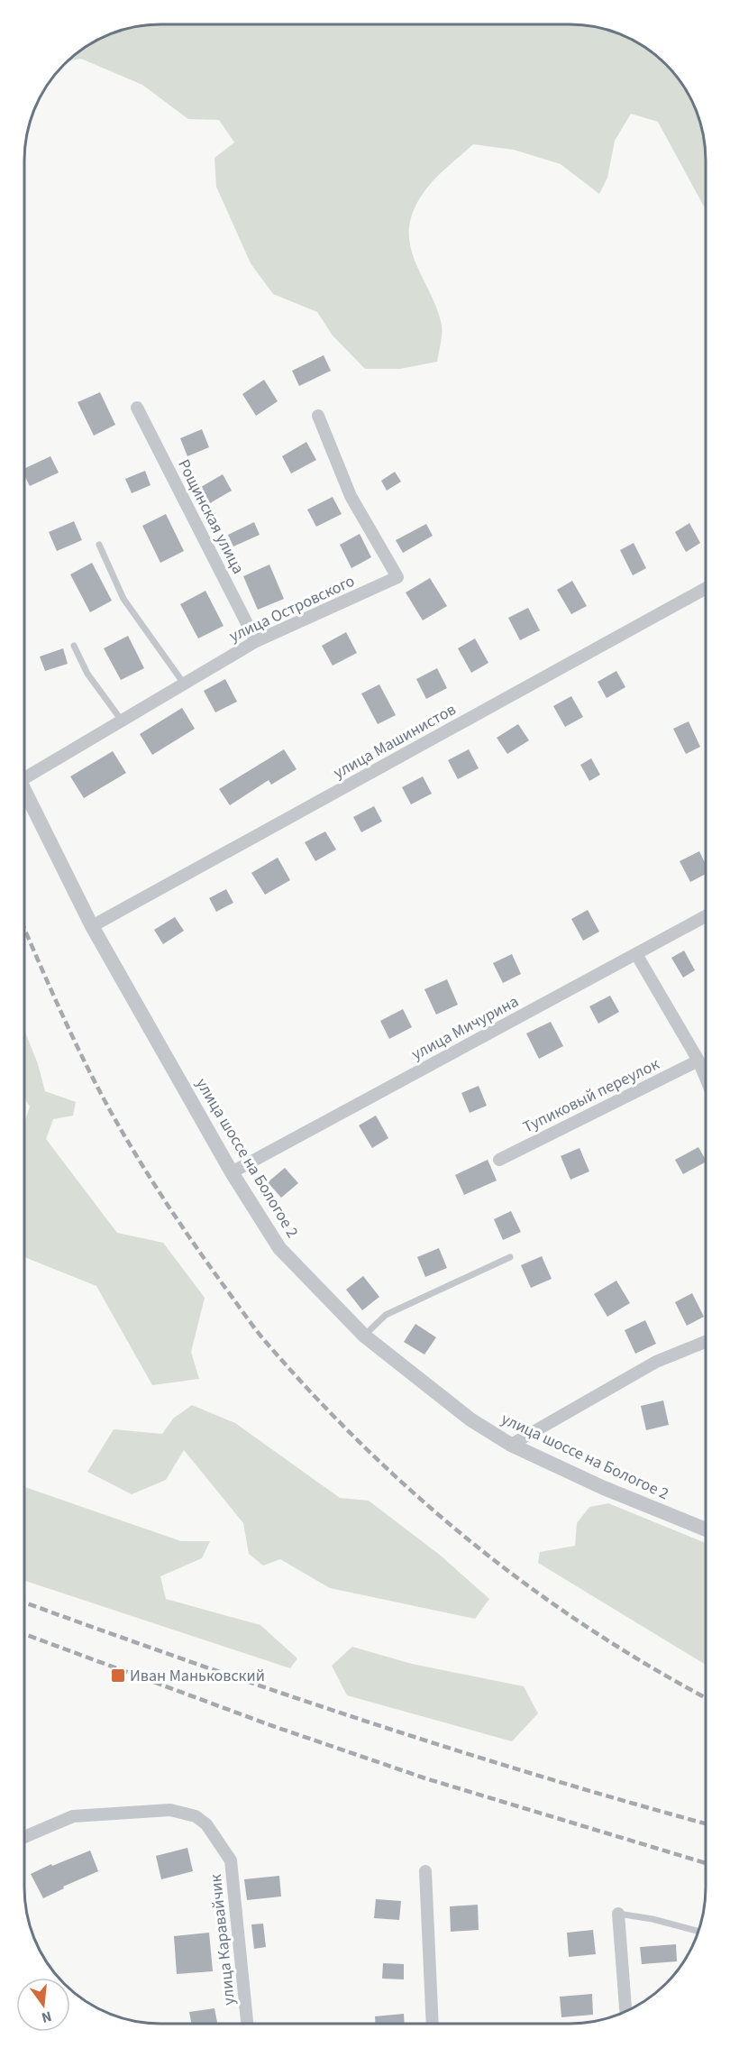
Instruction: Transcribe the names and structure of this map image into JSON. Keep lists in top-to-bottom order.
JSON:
{
  "streets": {
    "street": [
      "Рощинская улица",
      "улица Островского",
      "улица Машинистов",
      "улица Мичурина",
      "Тупиковый переулок",
      "улица шоссе на Бологое 2",
      "улица Каравайчик"
    ]
  },
  "crossings": [
    ["Рощинская улица", "улица Островского"],
    ["улица Машинистов", "улица шоссе на Бологое 2"],
    ["улица Мичурина", "улица шоссе на Бологое 2"]
  ],
  "places": {
    "transit": ["Иван Маньковский"]
  },
  "north": "bottom"
}
